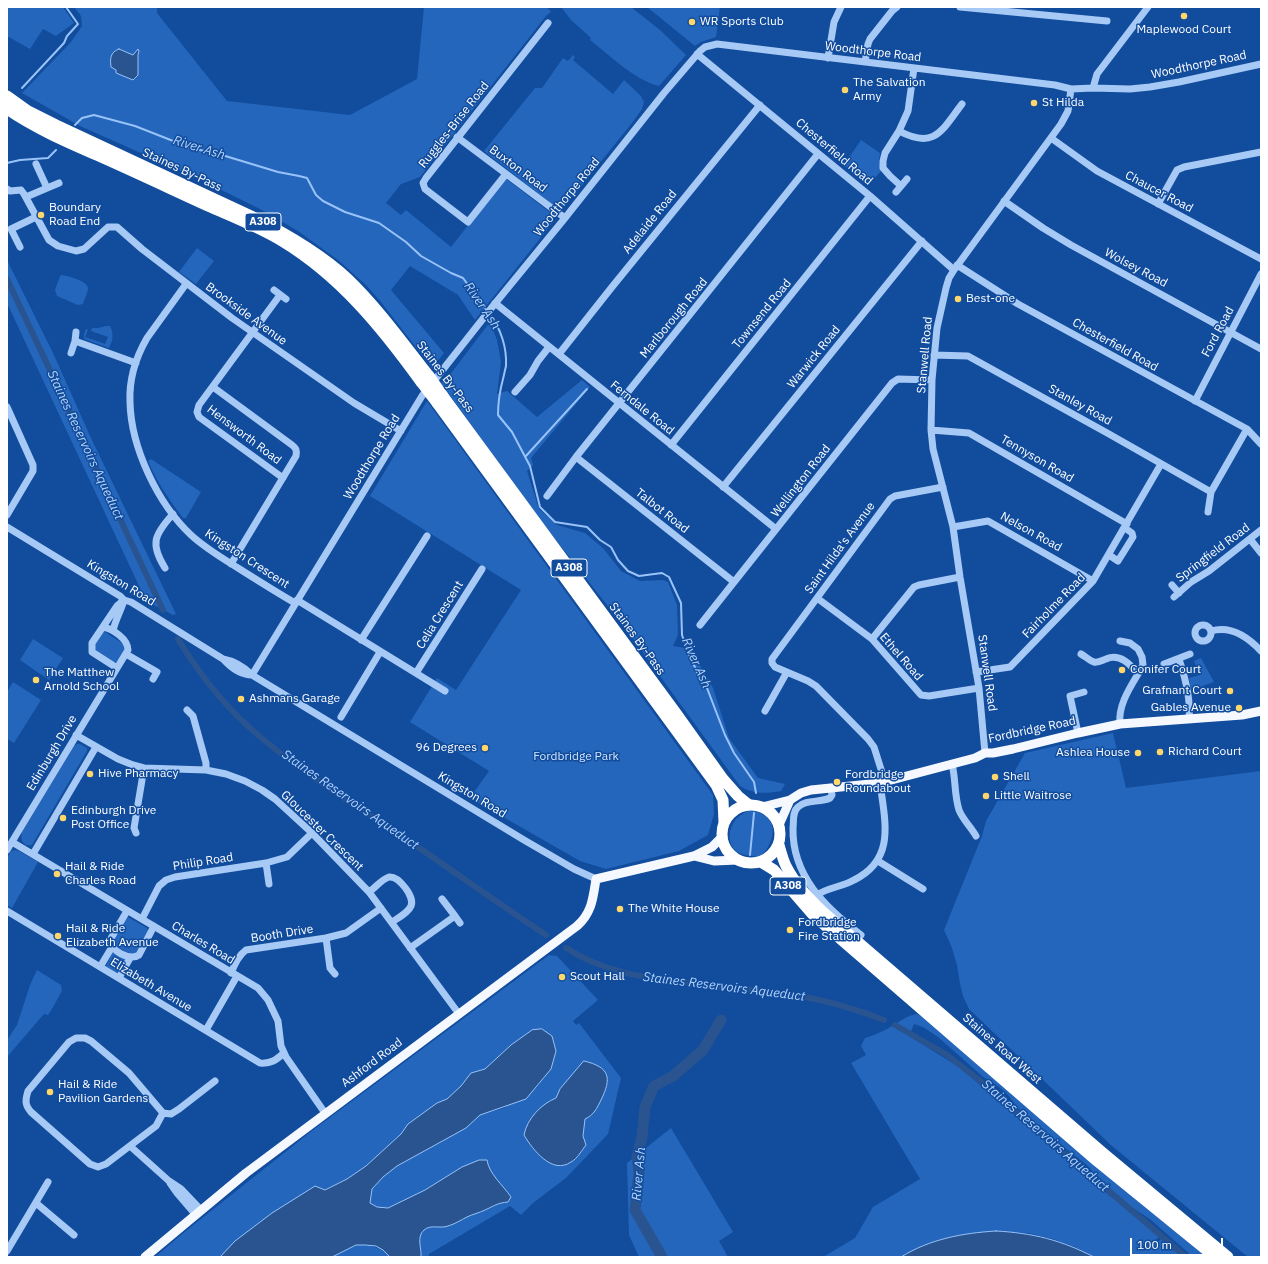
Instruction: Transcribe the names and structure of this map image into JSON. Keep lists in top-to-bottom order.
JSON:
{
  "streets": {
    "highway": ["Staines By-Pass", "A308", "Staines Road West"],
    "main road": ["Fordbridge Road", "Ashford Road"],
    "street": [
      "Woodthorpe Road",
      "Ruggles-Brise Road",
      "Chesterfield Road",
      "Buxton Road",
      "Chaucer Road",
      "Adelaide Road",
      "Wolsey Road",
      "Brookside Avenue",
      "Townsend Road",
      "Marlborough Road",
      "Ford Road",
      "Stanwell Road",
      "Warwick Road",
      "Stanley Road",
      "Ferndale Road",
      "Hensworth Road",
      "Tennyson Road",
      "Wellington Road",
      "Talbot Road",
      "Nelson Road",
      "Saint Hilda's Avenue",
      "Springfield Road",
      "Kingston Crescent",
      "Kingston Road",
      "Fairholme Road",
      "Celia Crescent",
      "Ethel Road",
      "Edinburgh Drive",
      "Gloucester Crescent",
      "Philip Road",
      "Booth Drive",
      "Charles Road",
      "Elizabeth Avenue"
    ]
  },
  "crossings": [
    ["Woodthorpe Road", "Chesterfield Road"],
    ["Woodthorpe Road", "Buxton Road"],
    ["Woodthorpe Road", "Brookside Avenue"],
    ["Woodthorpe Road", "Stanwell Road"],
    ["Woodthorpe Road", "Ferndale Road"],
    ["Woodthorpe Road", "Kingston Crescent"],
    ["Woodthorpe Road", "Kingston Road"],
    ["Ruggles-Brise Road", "Buxton Road"],
    ["Chesterfield Road", "Adelaide Road"],
    ["Chesterfield Road", "Townsend Road"],
    ["Chesterfield Road", "Marlborough Road"],
    ["Chesterfield Road", "Ford Road"],
    ["Chesterfield Road", "Stanwell Road"],
    ["Chesterfield Road", "Warwick Road"],
    ["Staines By-Pass", "Fordbridge Road"],
    ["Staines By-Pass", "Staines Road West"],
    ["Chaucer Road", "Stanwell Road"],
    ["Adelaide Road", "Ferndale Road"],
    ["Wolsey Road", "Ford Road"],
    ["Wolsey Road", "Stanwell Road"],
    ["Brookside Avenue", "Hensworth Road"],
    ["Brookside Avenue", "Kingston Crescent"],
    ["Townsend Road", "Ferndale Road"],
    ["Marlborough Road", "Ferndale Road"],
    ["Marlborough Road", "Talbot Road"],
    ["Stanwell Road", "Stanley Road"],
    ["Stanwell Road", "Tennyson Road"],
    ["Stanwell Road", "Wellington Road"],
    ["Stanwell Road", "Nelson Road"],
    ["Stanwell Road", "Saint Hilda's Avenue"],
    ["Stanwell Road", "Fairholme Road"],
    ["Stanwell Road", "Ethel Road"],
    ["Stanwell Road", "Fordbridge Road"],
    ["Warwick Road", "Ferndale Road"],
    ["Stanley Road", "Fairholme Road"],
    ["Ferndale Road", "Wellington Road"],
    ["Hensworth Road", "Kingston Crescent"],
    ["Tennyson Road", "Fairholme Road"],
    ["Wellington Road", "Talbot Road"],
    ["Nelson Road", "Fairholme Road"],
    ["Saint Hilda's Avenue", "Ethel Road"],
    ["Kingston Road", "Ashford Road"],
    ["Fordbridge Road", "Staines Road West"],
    ["Edinburgh Drive", "Gloucester Crescent"],
    ["Edinburgh Drive", "Charles Road"],
    ["Gloucester Crescent", "Philip Road"],
    ["Gloucester Crescent", "Booth Drive"],
    ["Gloucester Crescent", "Ashford Road"],
    ["Philip Road", "Charles Road"],
    ["Booth Drive", "Charles Road"],
    ["Booth Drive", "Elizabeth Avenue"],
    ["Charles Road", "Elizabeth Avenue"],
    ["Charles Road", "Ashford Road"]
  ],
  "water": ["River Ash", "Staines Reservoirs Aqueduct"],
  "parks": ["Fordbridge Park"],
  "places": [
    "Maplewood Court",
    "WR Sports Club",
    "The Salvation Army",
    "St Hilda",
    "Boundary Road End",
    "Best-one",
    "Conifer Court",
    "The Matthew Arnold School",
    "Grafnant Court",
    "Ashmans Garage",
    "Gables Avenue",
    "96 Degrees",
    "Richard Court",
    "Ashlea House",
    "Hive Pharmacy",
    "Shell",
    "Fordbridge Roundabout",
    "Little Waitrose",
    "Edinburgh Drive Post Office",
    "Hail & Ride Charles Road",
    "The White House",
    "Fordbridge Fire Station",
    "Hail & Ride Elizabeth Avenue",
    "Scout Hall",
    "Hail & Ride Pavilion Gardens"
  ],
  "scale_bar": "100 m"
}
